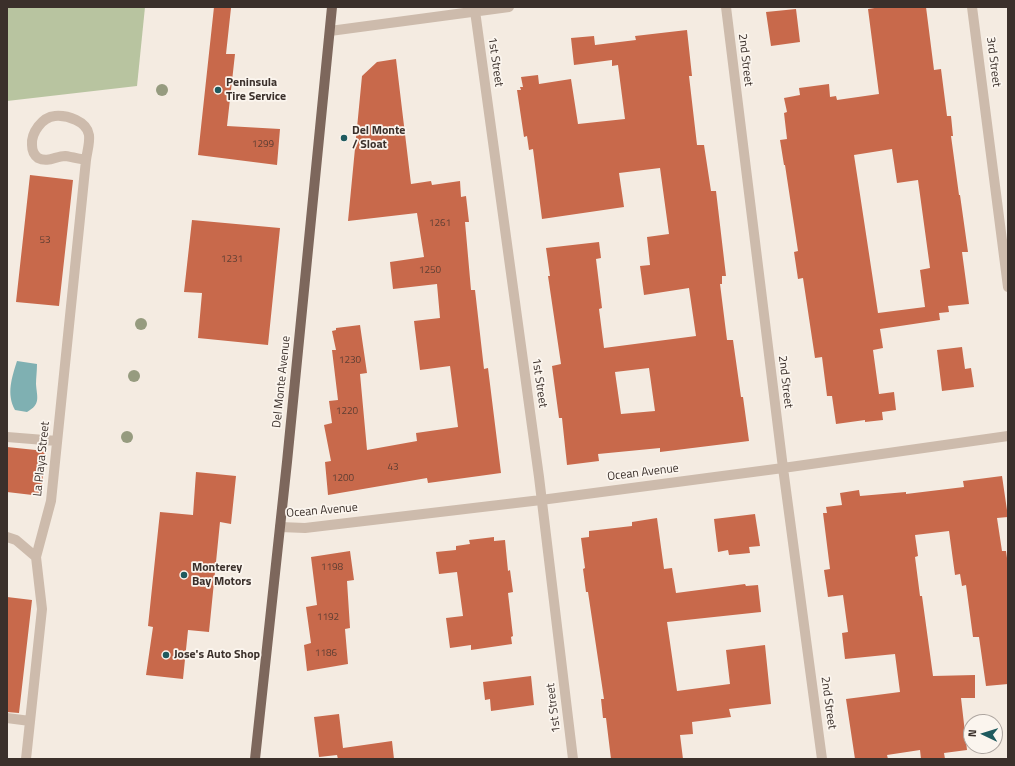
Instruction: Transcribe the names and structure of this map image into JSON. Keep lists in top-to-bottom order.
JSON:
{
  "streets": {
    "main road": ["Del Monte Avenue"],
    "street": [
      "2nd Street",
      "1st Street",
      "3rd Street",
      "La Playa Street",
      "Ocean Avenue"
    ]
  },
  "crossings": [
    ["2nd Street", "Ocean Avenue"],
    ["1st Street", "Ocean Avenue"],
    ["Del Monte Avenue", "Ocean Avenue"]
  ],
  "places": [
    "Peninsula Tire Service",
    "Del Monte / Sloat",
    "Monterey Bay Motors",
    "Jose's Auto Shop"
  ],
  "house_numbers": [
    "1299",
    "1261",
    "53",
    "1231",
    "1250",
    "1230",
    "1220",
    "43",
    "1200",
    "1198",
    "1192",
    "1186"
  ],
  "north": "left"
}
